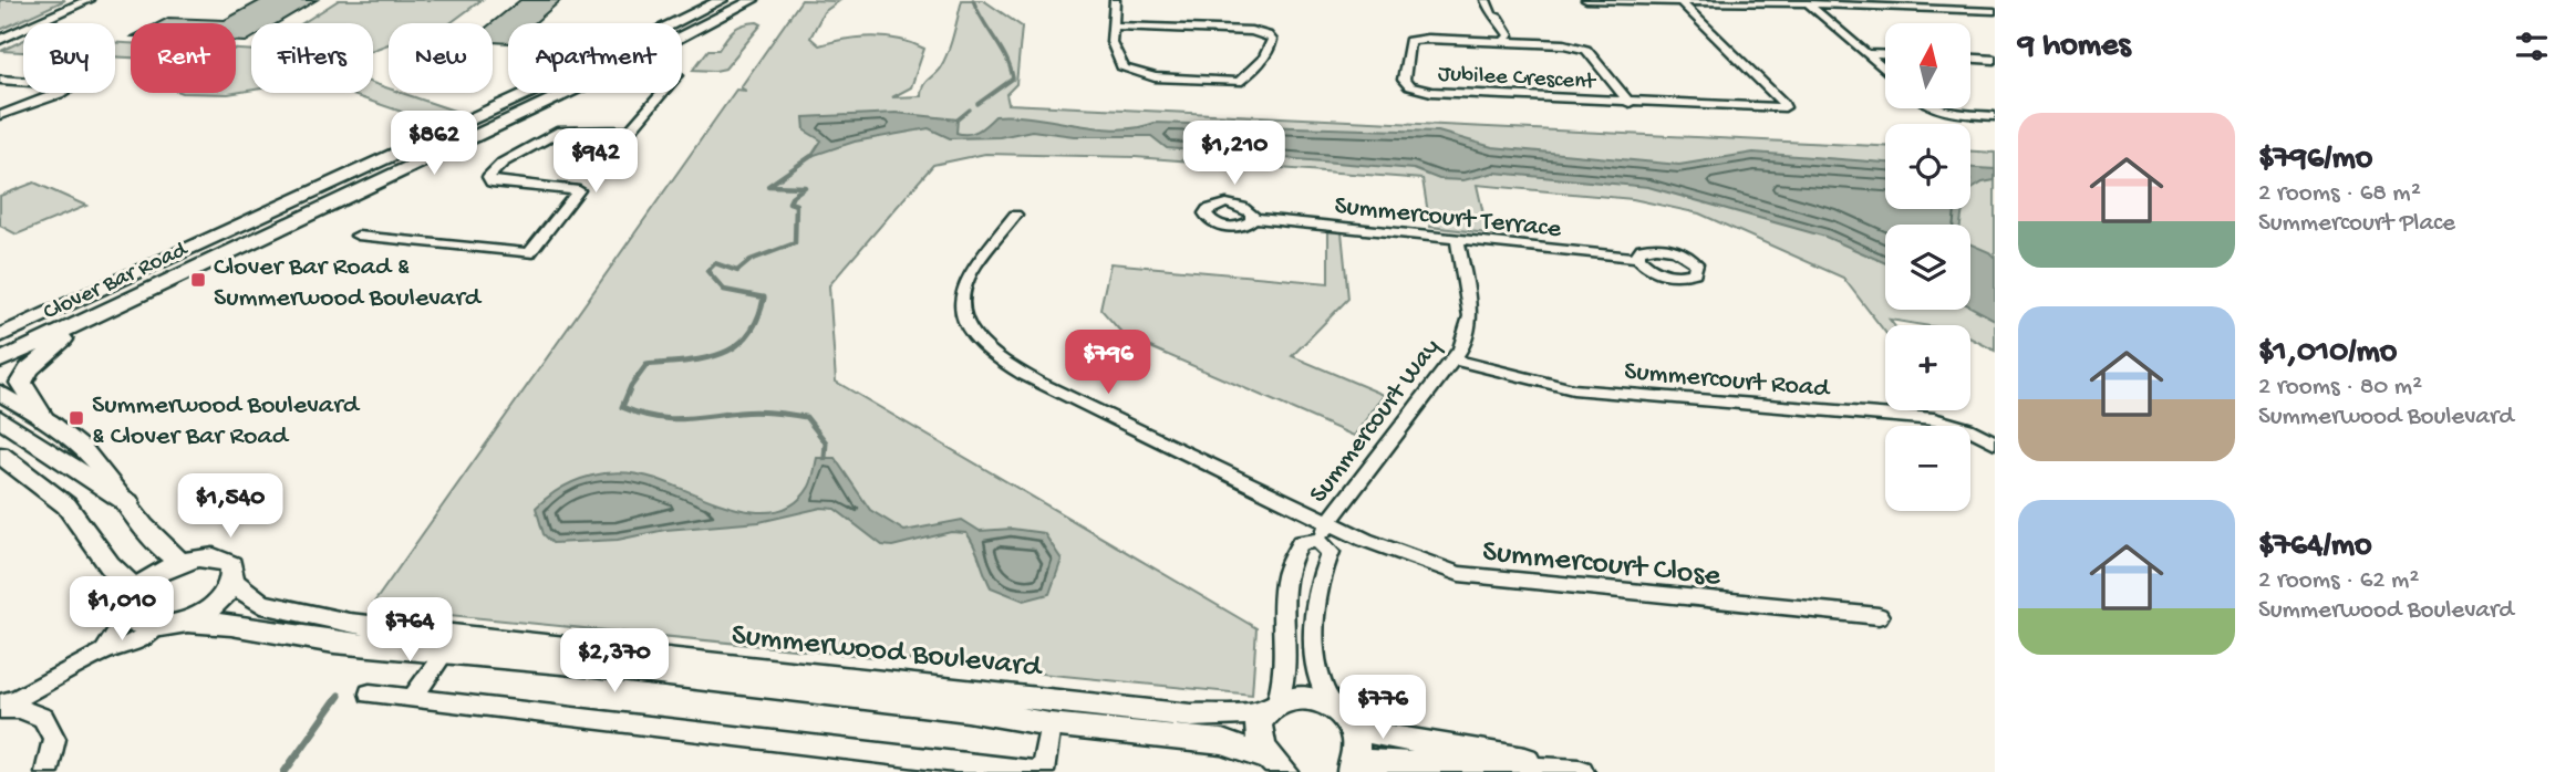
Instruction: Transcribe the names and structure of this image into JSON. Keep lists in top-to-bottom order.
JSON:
{
  "streets": {
    "main road": ["Clover Bar Road"],
    "street": [
      "Jubilee Crescent",
      "Summercourt Terrace",
      "Summercourt Road",
      "Summercourt Way",
      "Summercourt Close",
      "Summerwood Boulevard"
    ]
  },
  "crossings": [
    ["Summercourt Terrace", "Summercourt Way"],
    ["Summercourt Road", "Summercourt Way"],
    ["Summercourt Way", "Summercourt Close"],
    ["Summercourt Way", "Summerwood Boulevard"]
  ],
  "places": {
    "transit": ["Clover Bar Road & Summerwood Boulevard", "Summerwood Boulevard & Clover Bar Road"]
  },
  "north": "top",
  "page": {
    "heading": "9 homes",
    "map_buttons": ["+", "−"],
    "chip": [
      "Buy",
      "Rent",
      "Filters",
      "New",
      "Apartment"
    ],
    "list": [
      {
        "name": "$796/mo",
        "note": "2 rooms · 68 m² · Summercourt Place"
      },
      {
        "name": "$1,010/mo",
        "note": "2 rooms · 80 m² · Summerwood Boulevard"
      },
      {
        "name": "$764/mo",
        "note": "2 rooms · 62 m² · Summerwood Boulevard"
      }
    ],
    "price": [
      "$862",
      "$1,210",
      "$942",
      "$796",
      "$1,540",
      "$1,010",
      "$764",
      "$2,370",
      "$776"
    ]
  }
}
